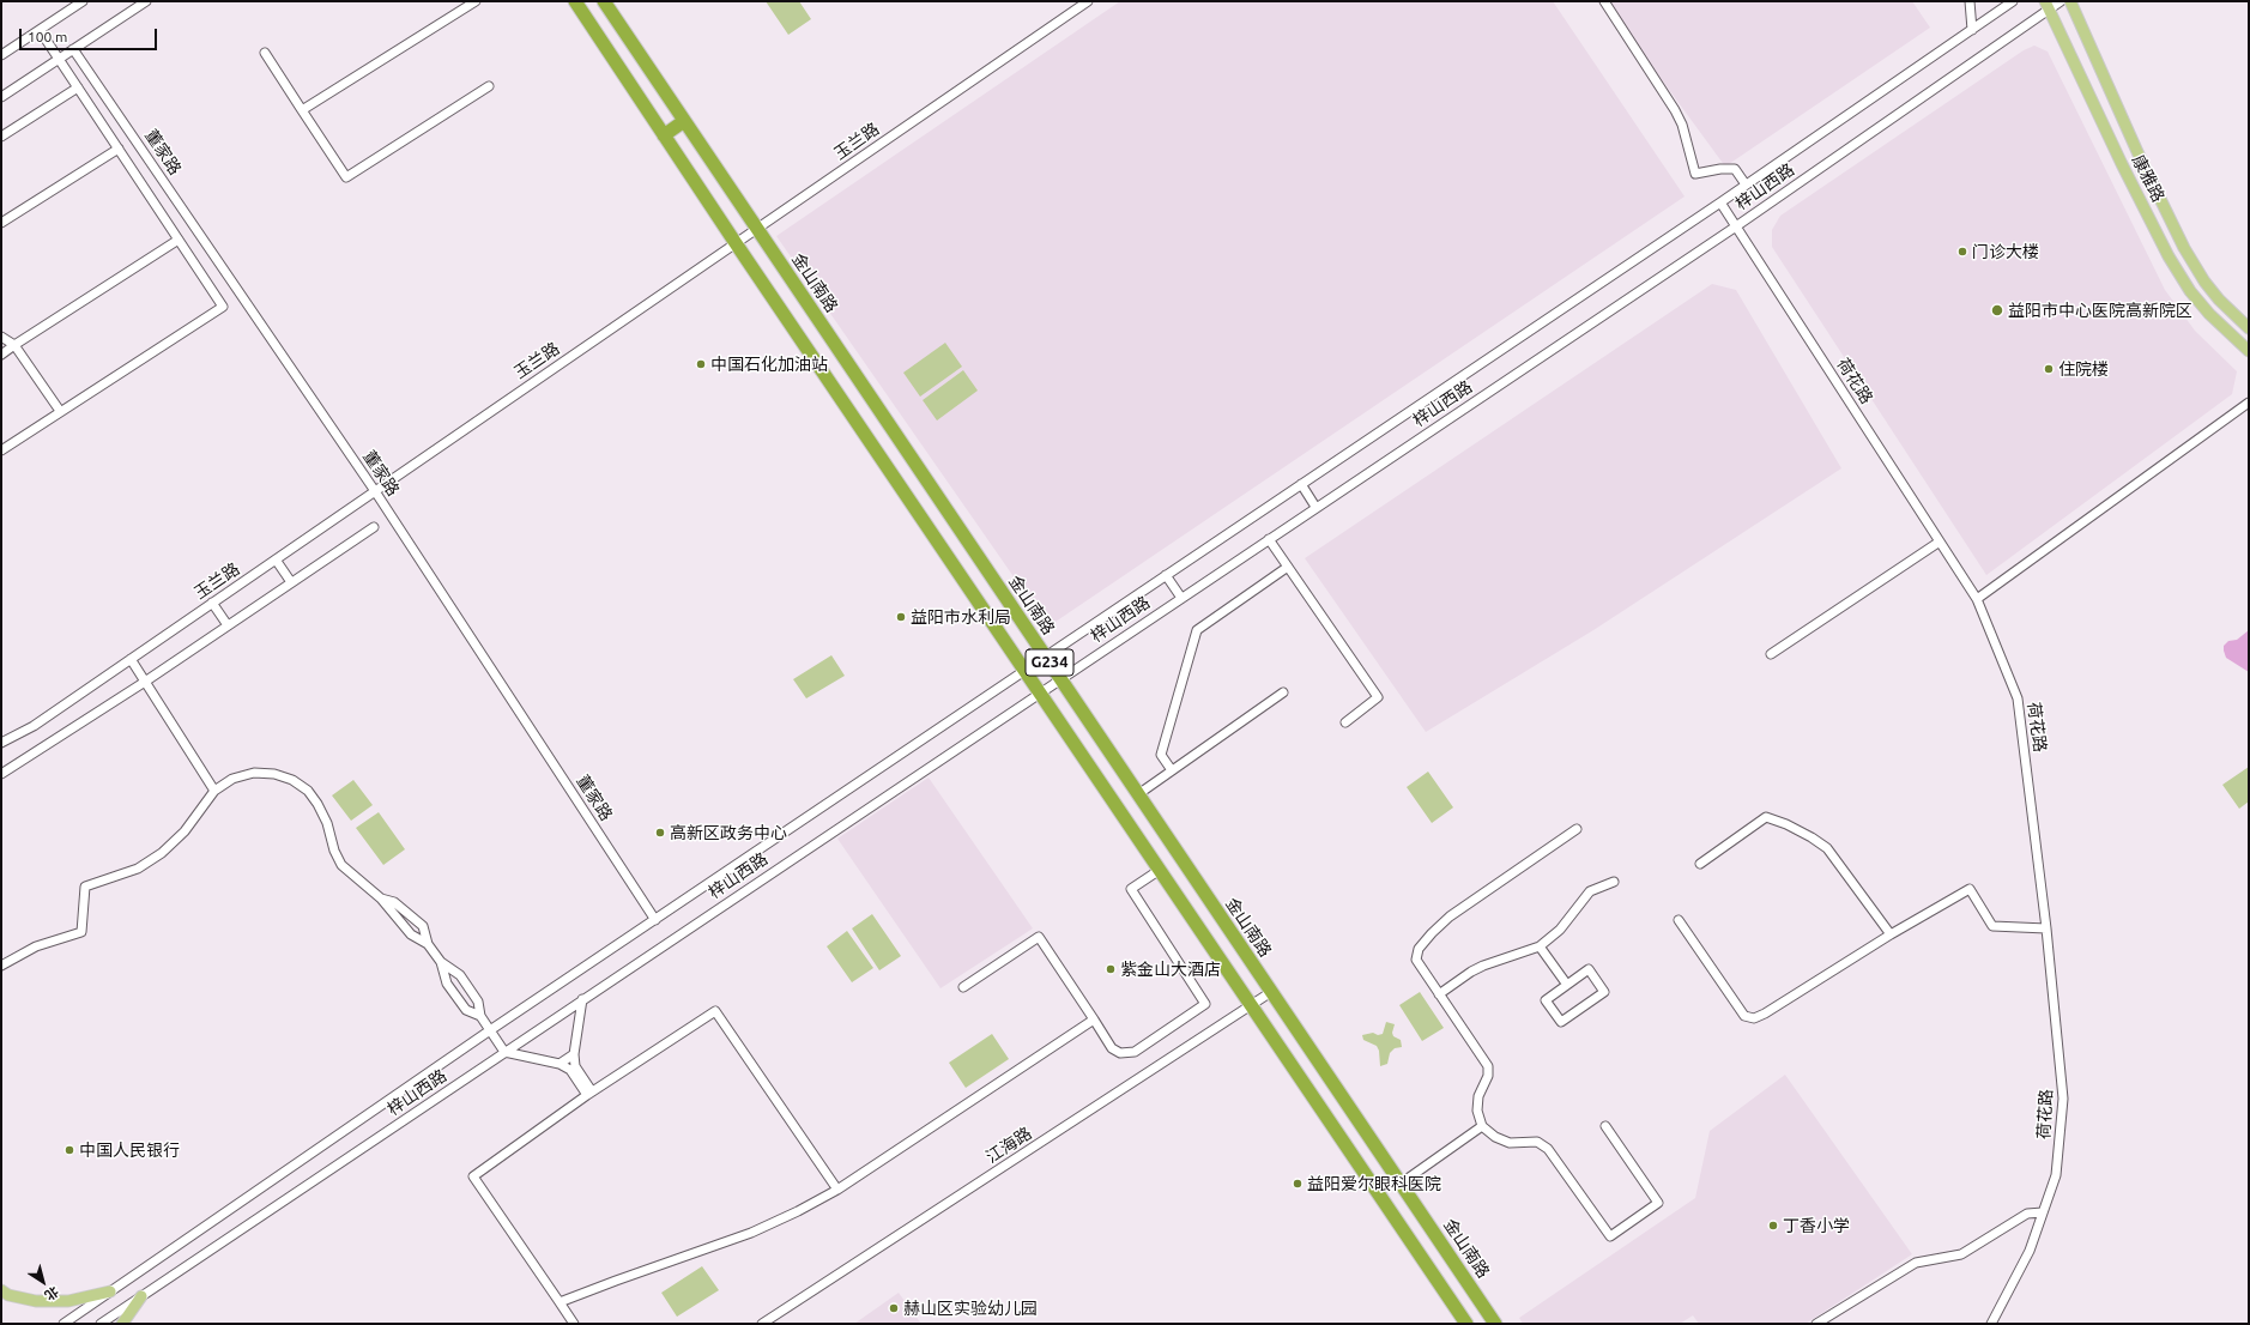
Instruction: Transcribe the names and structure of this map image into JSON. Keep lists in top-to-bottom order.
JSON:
{
  "streets": {
    "highway": ["金山南路", "G234"],
    "main road": ["康雅路"],
    "street": [
      "玉兰路",
      "董家路",
      "梓山西路",
      "荷花路",
      "江海路"
    ]
  },
  "crossings": [
    ["玉兰路", "董家路"],
    ["玉兰路", "金山南路"],
    ["玉兰路", "G234"],
    ["董家路", "梓山西路"],
    ["康雅路", "梓山西路"],
    ["梓山西路", "金山南路"],
    ["梓山西路", "荷花路"],
    ["梓山西路", "G234"],
    ["金山南路", "江海路"],
    ["G234", "江海路"]
  ],
  "places": [
    "门诊大楼",
    "益阳市中心医院高新院区",
    "中国石化加油站",
    "住院楼",
    "益阳市水利局",
    "高新区政务中心",
    "紫金山大酒店",
    "中国人民银行",
    "益阳爱尔眼科医院",
    "丁香小学",
    "赫山区实验幼儿园"
  ],
  "scale_bar": "100 m",
  "north": "bottom right"
}
